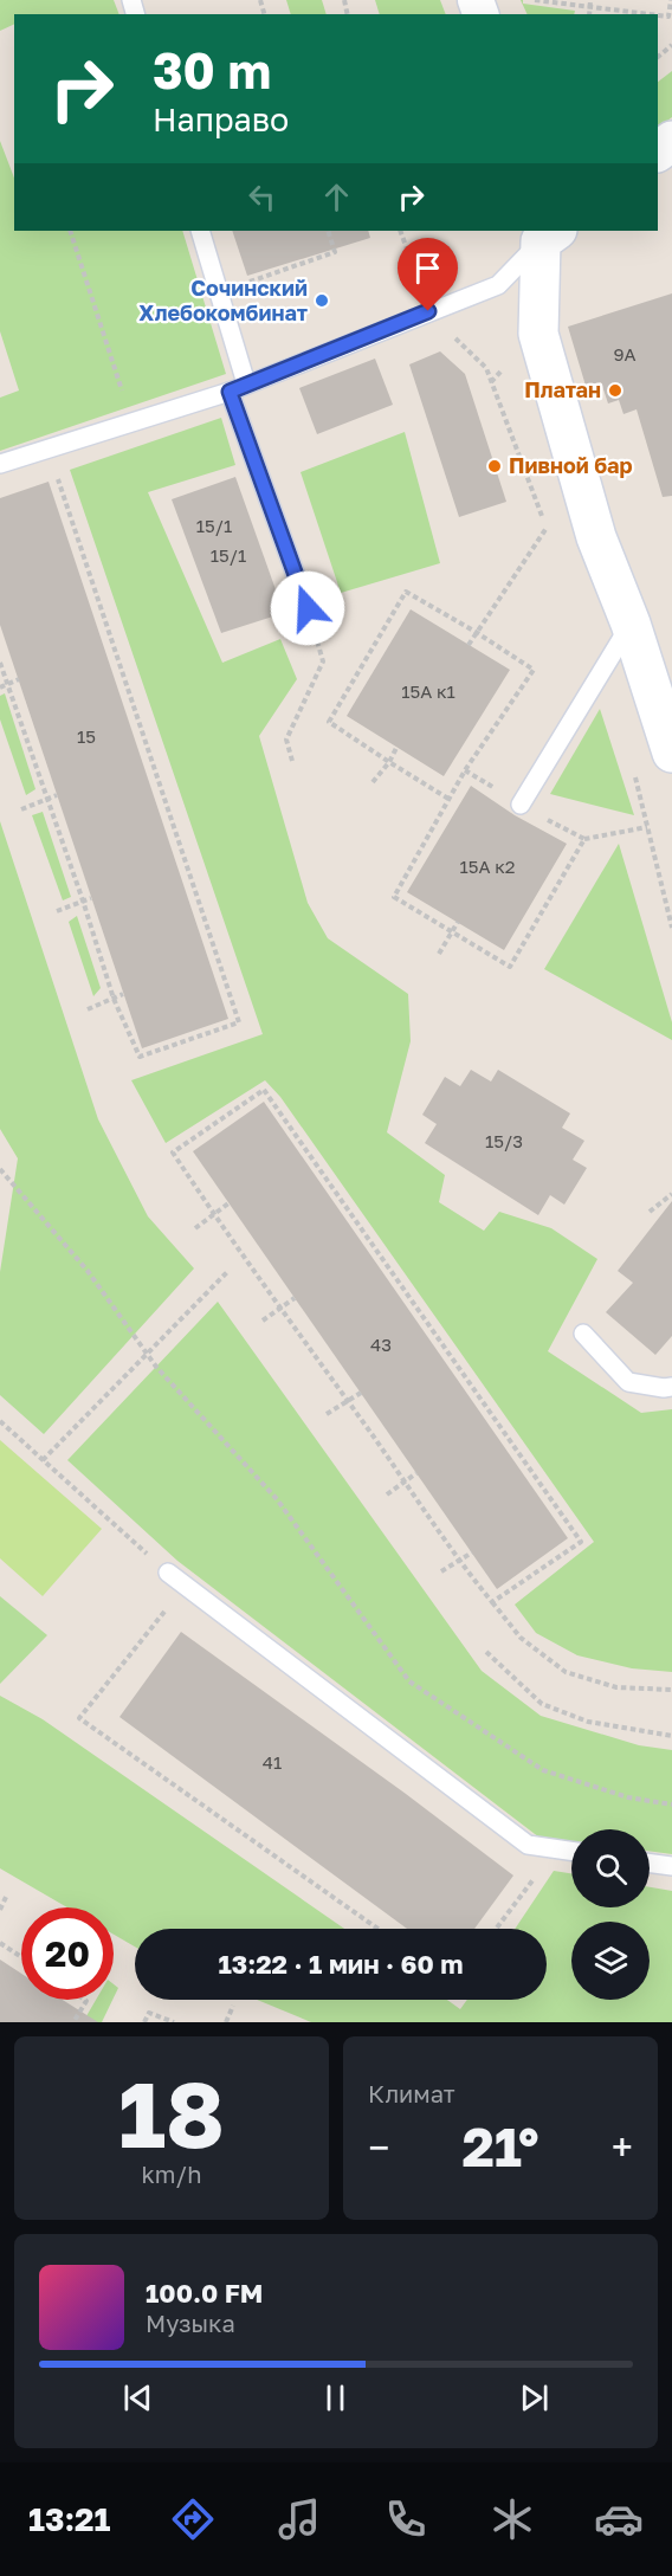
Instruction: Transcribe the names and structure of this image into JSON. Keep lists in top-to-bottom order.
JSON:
{
  "places": ["Сочинский Хлебокомбинат", "Платан", "Пивной бар"],
  "house_numbers": [
    "9А",
    "15/1",
    "15/1",
    "15А к1",
    "15",
    "15А к2",
    "15/3",
    "43",
    "41"
  ],
  "page": {
    "turn": ["30 m", "Направо"],
    "limit": "20",
    "trip": "13:22 · 1 мин · 60 m",
    "tile": [
      ["18", "km/h"],
      "Климат"
    ],
    "heat": ["−", "21°", "+"],
    "song": ["100.0 FM", "Музыка"],
    "tabs": "13:21"
  }
}
